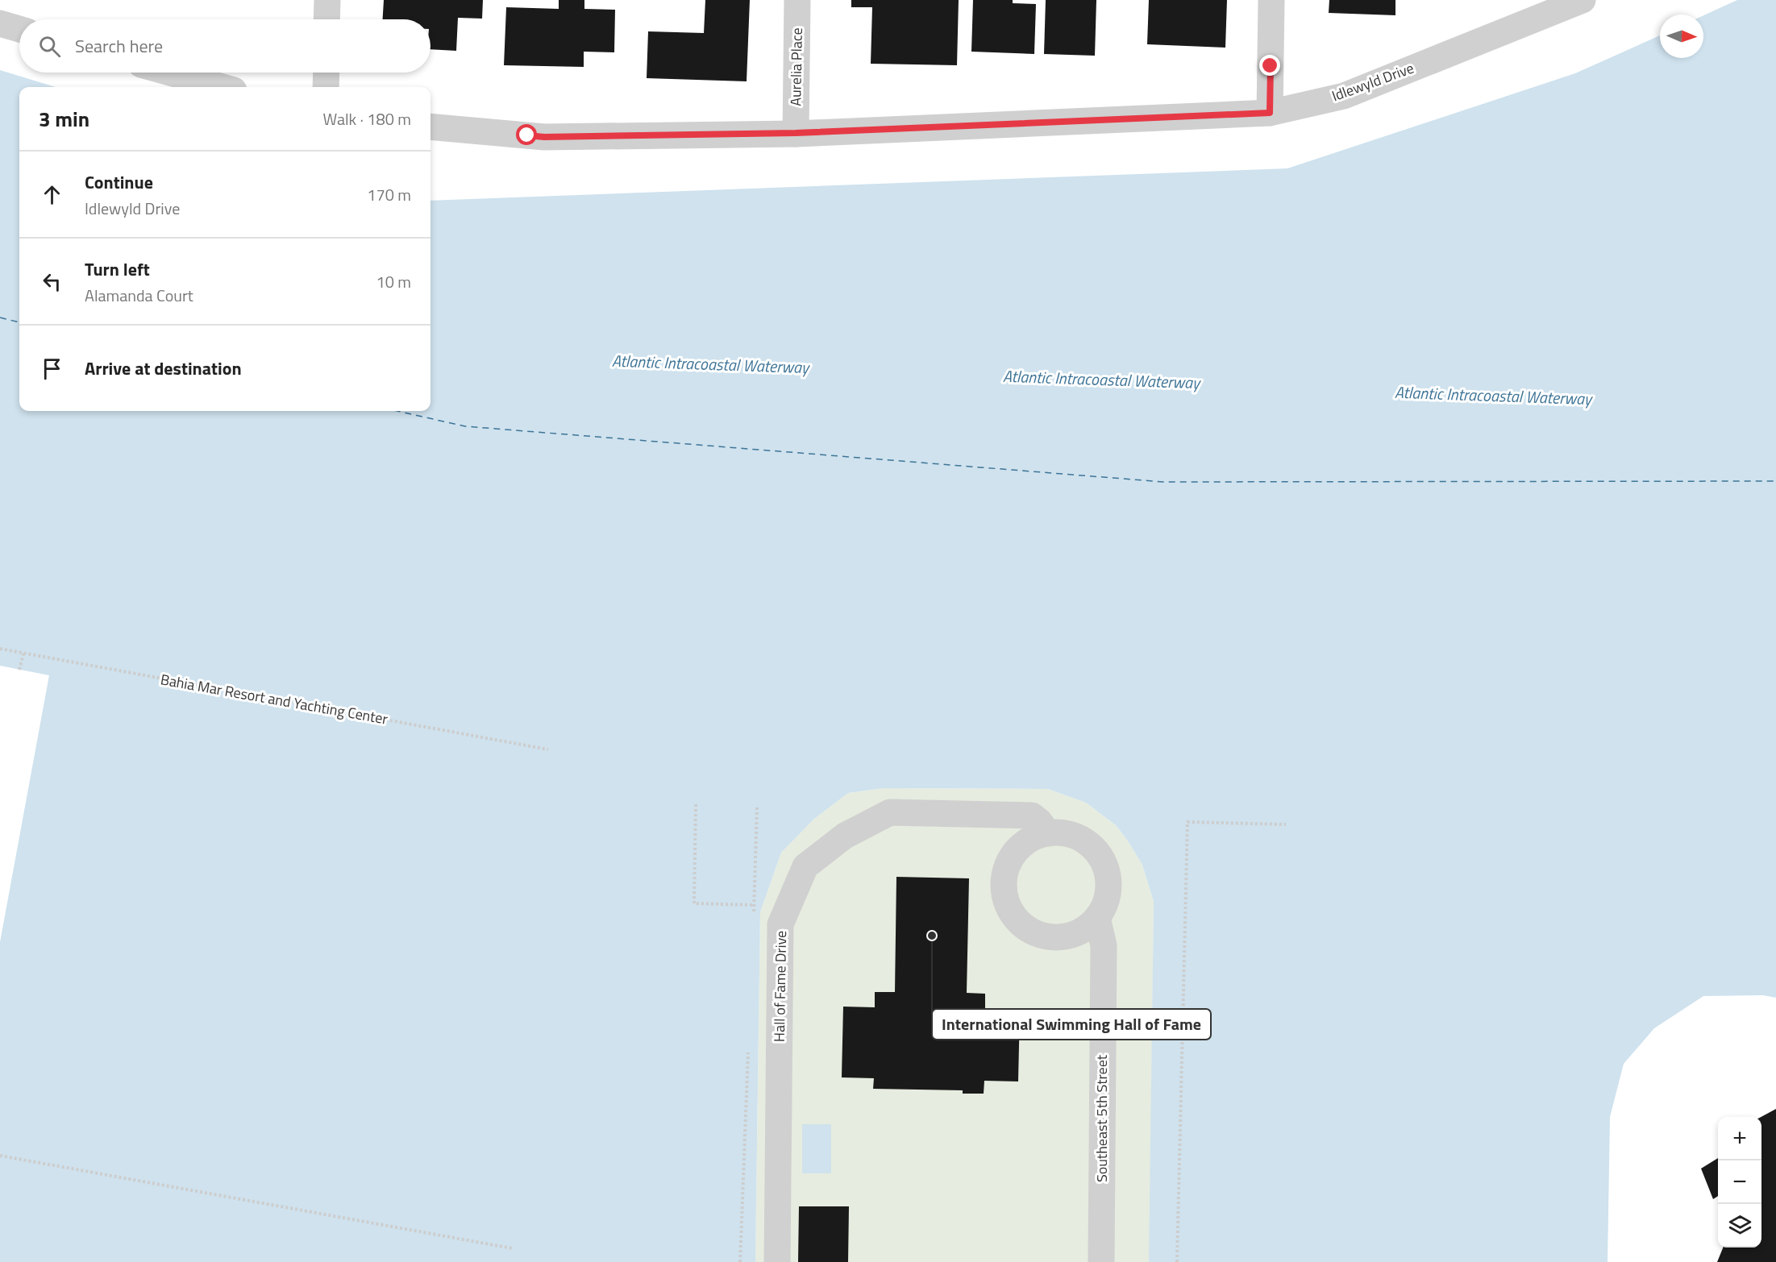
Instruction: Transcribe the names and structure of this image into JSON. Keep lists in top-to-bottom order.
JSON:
{
  "streets": {
    "street": [
      "Aurelia Place",
      "Idlewyld Drive",
      "Hall of Fame Drive",
      "Southeast 5th Street"
    ],
    "path": ["Bahia Mar Resort and Yachting Center"]
  },
  "crossings": [
    ["Aurelia Place", "Idlewyld Drive"],
    ["Hall of Fame Drive", "Southeast 5th Street"]
  ],
  "water": ["Atlantic Intracoastal Waterway"],
  "places": ["International Swimming Hall of Fame"],
  "north": "right",
  "page": {
    "search": "Search here",
    "heading": ["3 min", "Walk · 180 m"],
    "list": [
      ["Continue", "Idlewyld Drive", "170 m"],
      ["Turn left", "Alamanda Court", "10 m"],
      "Arrive at destination"
    ],
    "map_buttons": ["+", "−"]
  }
}
